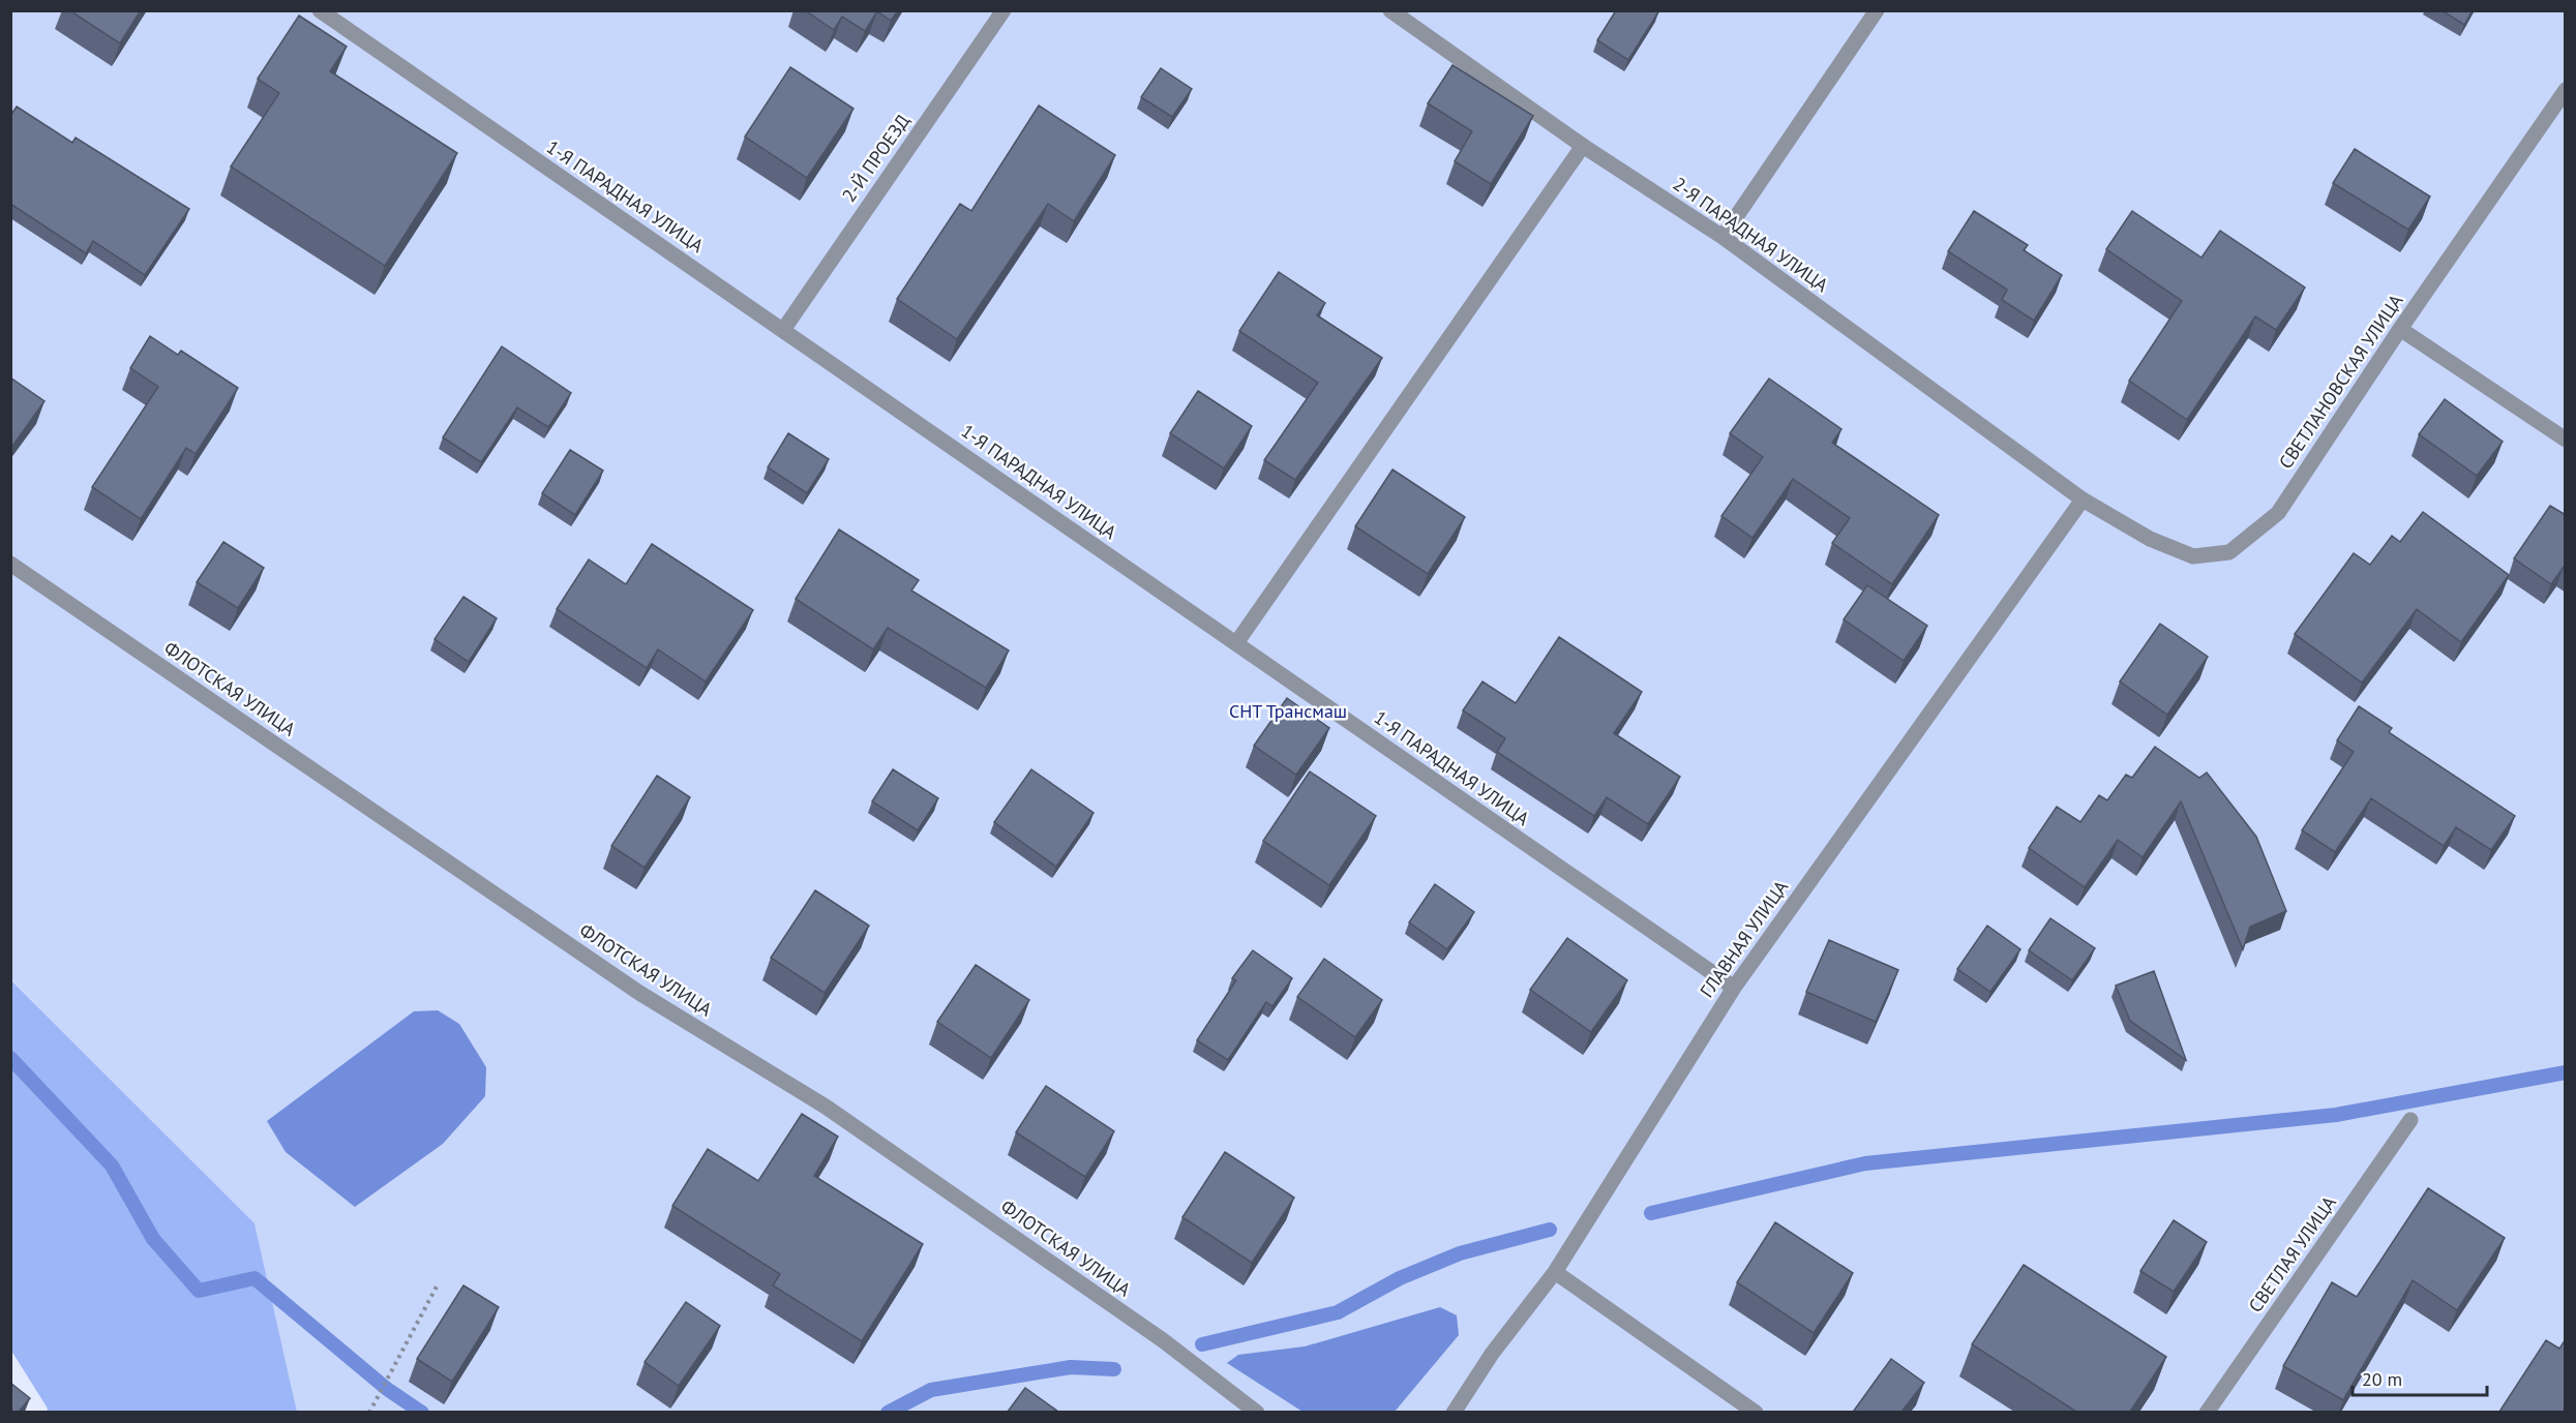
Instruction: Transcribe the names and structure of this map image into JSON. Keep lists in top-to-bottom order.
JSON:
{
  "streets": {
    "street": [
      "2-Й ПРОЕЗД",
      "1-Я ПАРАДНАЯ УЛИЦА",
      "2-Я ПАРАДНАЯ УЛИЦА",
      "СВЕТЛАНОВСКАЯ УЛИЦА",
      "ФЛОТСКАЯ УЛИЦА",
      "ГЛАВНАЯ УЛИЦА",
      "СВЕТЛАЯ УЛИЦА"
    ]
  },
  "crossings": [
    ["2-Й ПРОЕЗД", "1-Я ПАРАДНАЯ УЛИЦА"],
    ["1-Я ПАРАДНАЯ УЛИЦА", "ГЛАВНАЯ УЛИЦА"],
    ["2-Я ПАРАДНАЯ УЛИЦА", "СВЕТЛАНОВСКАЯ УЛИЦА"],
    ["2-Я ПАРАДНАЯ УЛИЦА", "ГЛАВНАЯ УЛИЦА"],
    ["СВЕТЛАНОВСКАЯ УЛИЦА", "ГЛАВНАЯ УЛИЦА"]
  ],
  "parks": ["СНТ Трансмаш"],
  "scale_bar": "20 m"
}
